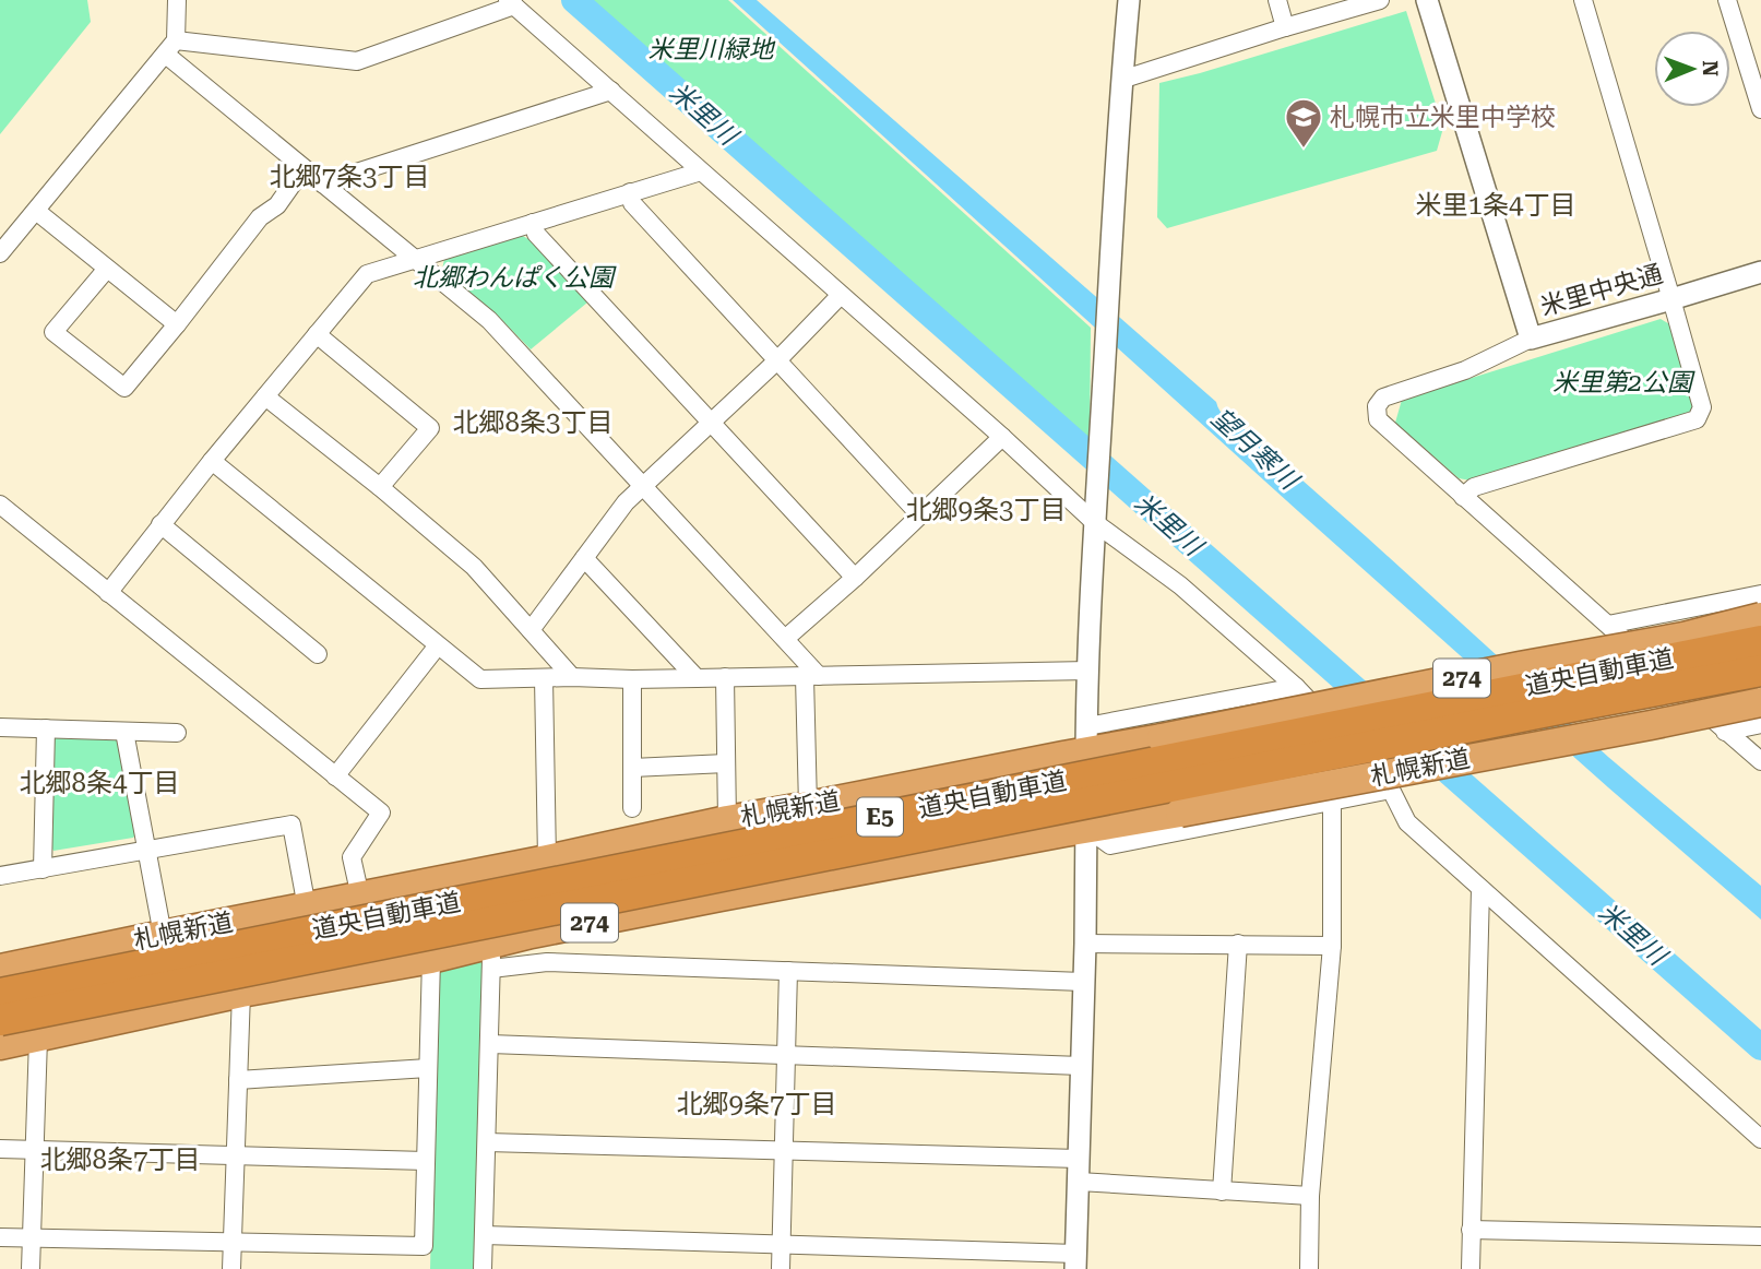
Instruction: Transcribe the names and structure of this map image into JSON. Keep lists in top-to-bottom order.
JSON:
{
  "streets": {
    "highway": [
      "道央自動車道",
      "274",
      "札幌新道",
      "E5"
    ],
    "street": ["米里中央通"]
  },
  "districts": [
    "北郷7条3丁目",
    "米里1条4丁目",
    "北郷8条3丁目",
    "北郷9条3丁目",
    "北郷8条4丁目",
    "北郷9条7丁目",
    "北郷8条7丁目"
  ],
  "water": ["米里川", "望月寒川"],
  "parks": ["米里川緑地", "北郷わんぱく公園", "米里第2公園"],
  "places": {
    "school or university": ["札幌市立米里中学校"]
  },
  "north": "right"
}
